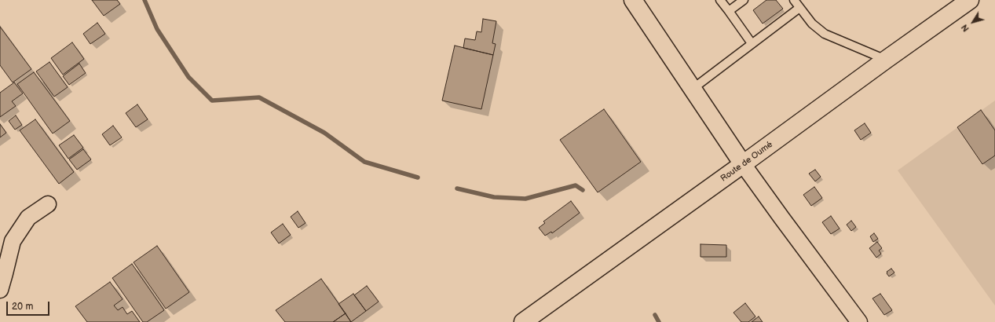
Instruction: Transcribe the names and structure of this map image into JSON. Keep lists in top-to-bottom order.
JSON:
{
  "streets": {
    "main road": ["Route de Oumé"]
  },
  "scale_bar": "20 m",
  "north": "bottom left"
}
